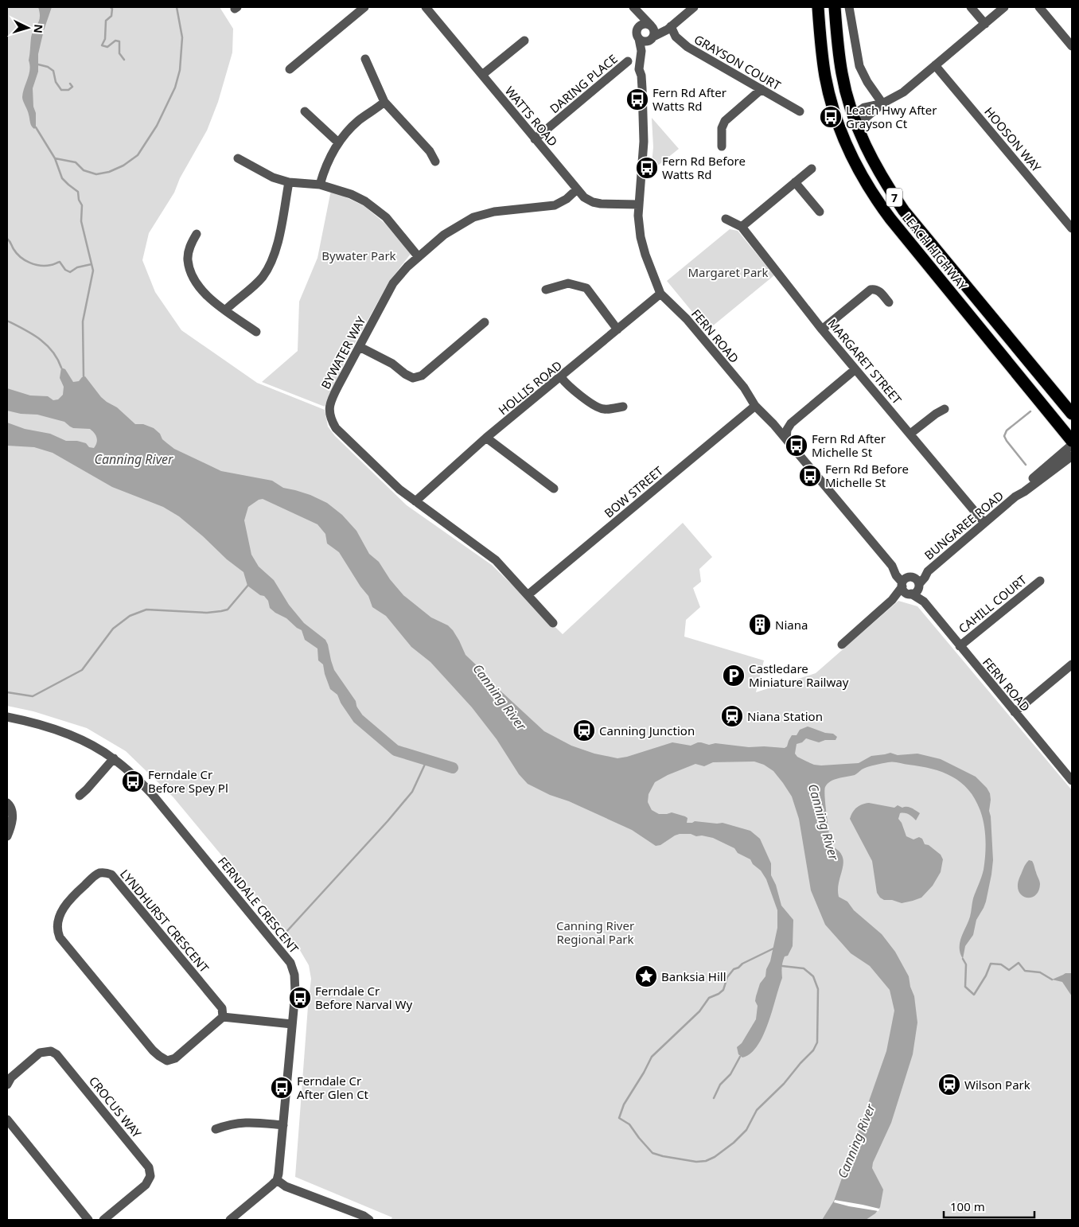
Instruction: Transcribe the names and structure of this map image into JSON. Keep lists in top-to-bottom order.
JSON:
{
  "streets": {
    "highway": ["7", "LEACH HIGHWAY"],
    "street": [
      "GRAYSON COURT",
      "DARING PLACE",
      "WATTS ROAD",
      "HOOSON WAY",
      "FERN ROAD",
      "BYWATER WAY",
      "MARGARET STREET",
      "HOLLIS ROAD",
      "BOW STREET",
      "BUNGAREE ROAD",
      "CAHILL COURT",
      "FERNDALE CRESCENT",
      "LYNDHURST CRESCENT",
      "CROCUS WAY"
    ]
  },
  "crossings": [
    ["DARING PLACE", "WATTS ROAD"],
    ["WATTS ROAD", "FERN ROAD"],
    ["WATTS ROAD", "BYWATER WAY"],
    ["FERN ROAD", "HOLLIS ROAD"],
    ["FERN ROAD", "BOW STREET"],
    ["FERN ROAD", "BUNGAREE ROAD"],
    ["FERN ROAD", "CAHILL COURT"],
    ["BYWATER WAY", "HOLLIS ROAD"],
    ["BYWATER WAY", "BOW STREET"],
    ["MARGARET STREET", "BUNGAREE ROAD"]
  ],
  "water": ["Canning River"],
  "parks": ["Bywater Park", "Margaret Park", "Canning River Regional Park"],
  "places": {
    "bus stop": [
      "Fern Rd After Watts Rd",
      "Leach Hwy After Grayson Ct",
      "Fern Rd Before Watts Rd",
      "Fern Rd After Michelle St",
      "Fern Rd Before Michelle St",
      "Ferndale Cr Before Spey Pl",
      "Ferndale Cr Before Narval Wy",
      "Ferndale Cr After Glen Ct"
    ],
    "building": ["Niana"],
    "parking": ["Castledare Miniature Railway"],
    "station": ["Niana Station", "Canning Junction", "Wilson Park"],
    "place": ["Banksia Hill"]
  },
  "scale_bar": "100 m",
  "north": "right"
}
